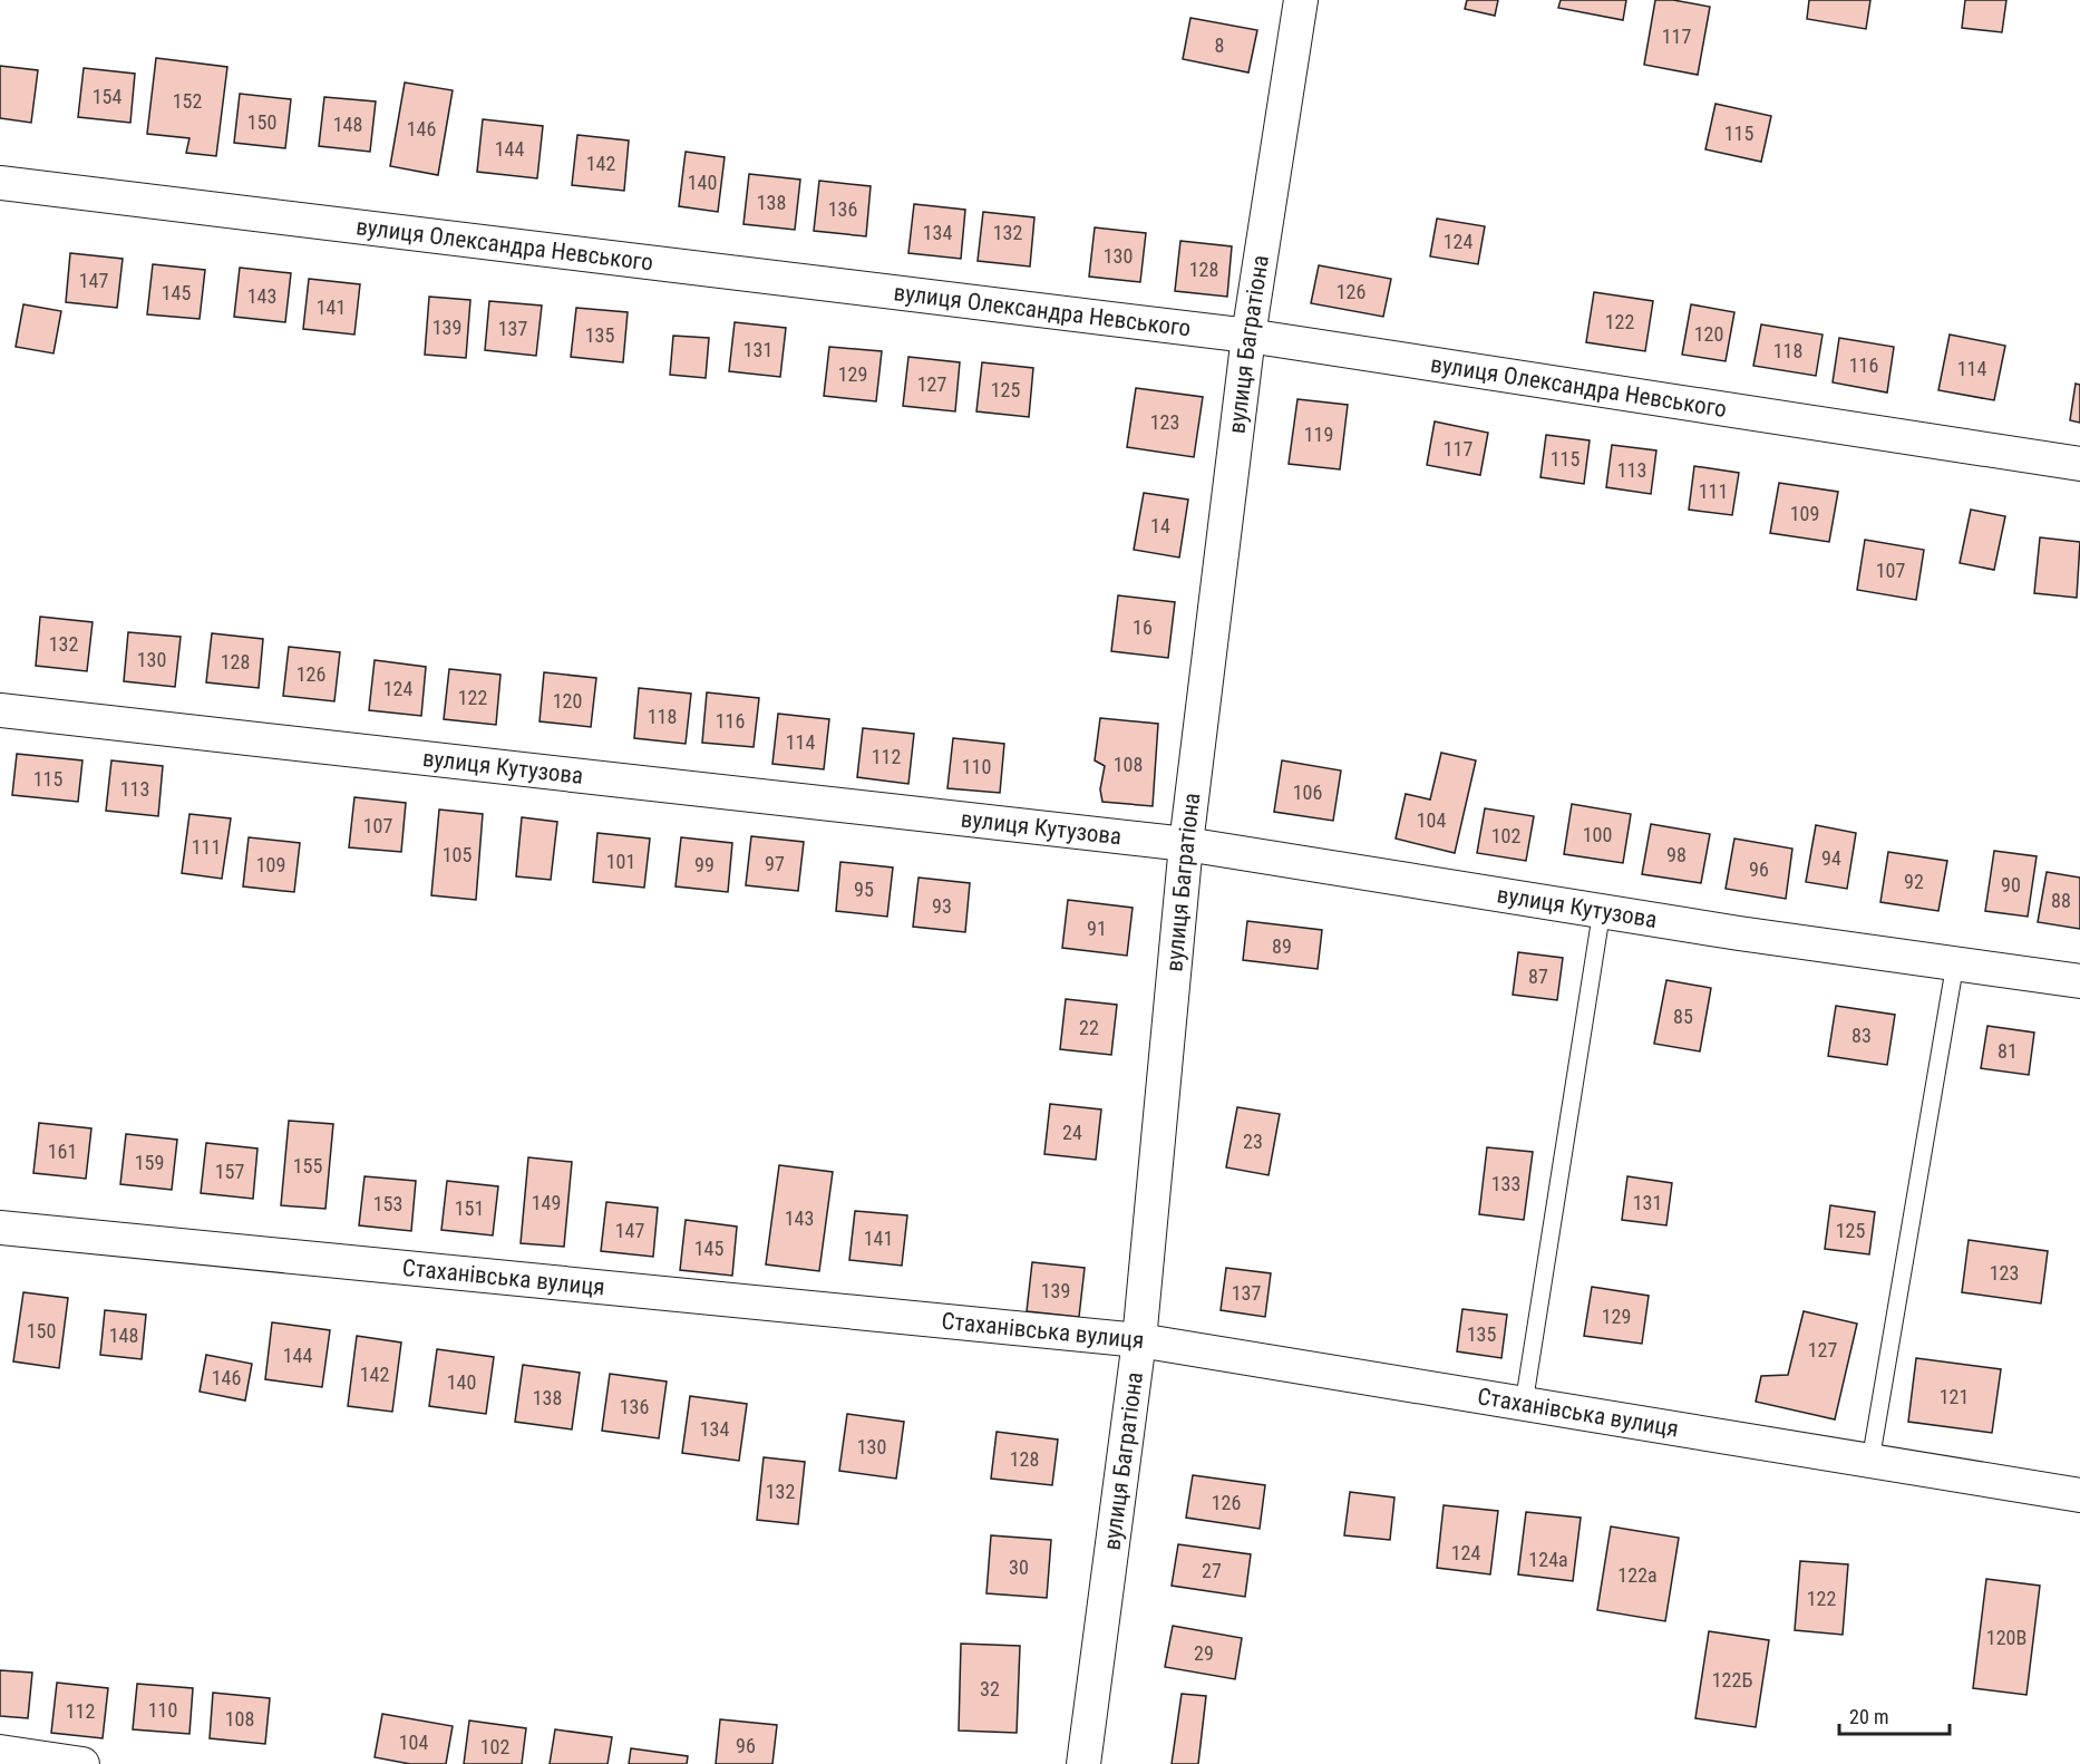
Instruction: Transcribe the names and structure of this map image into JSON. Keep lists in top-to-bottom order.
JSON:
{
  "streets": {
    "street": [
      "вулиця Олександра Невського",
      "вулиця Багратіона",
      "вулиця Кутузова",
      "Стаханівська вулиця"
    ]
  },
  "crossings": [
    ["вулиця Олександра Невського", "вулиця Багратіона"],
    ["вулиця Багратіона", "вулиця Кутузова"],
    ["вулиця Багратіона", "Стаханівська вулиця"]
  ],
  "house_numbers": [
    "117",
    "8",
    "154",
    "152",
    "150",
    "148",
    "146",
    "115",
    "144",
    "142",
    "140",
    "138",
    "136",
    "134",
    "132",
    "124",
    "130",
    "128",
    "147",
    "126",
    "145",
    "143",
    "141",
    "122",
    "139",
    "137",
    "120",
    "135",
    "131",
    "118",
    "116",
    "114",
    "129",
    "127",
    "125",
    "123",
    "119",
    "117",
    "115",
    "113",
    "111",
    "109",
    "14",
    "107",
    "16",
    "132",
    "130",
    "128",
    "126",
    "124",
    "122",
    "120",
    "118",
    "116",
    "114",
    "112",
    "108",
    "110",
    "115",
    "113",
    "106",
    "104",
    "107",
    "100",
    "102",
    "111",
    "105",
    "98",
    "94",
    "101",
    "97",
    "109",
    "99",
    "96",
    "92",
    "90",
    "95",
    "88",
    "93",
    "91",
    "89",
    "87",
    "85",
    "22",
    "83",
    "81",
    "24",
    "23",
    "161",
    "159",
    "155",
    "157",
    "133",
    "149",
    "131",
    "153",
    "151",
    "143",
    "147",
    "125",
    "141",
    "145",
    "123",
    "139",
    "137",
    "129",
    "150",
    "135",
    "148",
    "127",
    "144",
    "142",
    "146",
    "140",
    "121",
    "138",
    "136",
    "134",
    "130",
    "128",
    "132",
    "126",
    "124",
    "124а",
    "30",
    "27",
    "122а",
    "122",
    "120В",
    "29",
    "122Б",
    "32",
    "110",
    "112",
    "108",
    "104",
    "96",
    "102"
  ],
  "scale_bar": "20 m"
}
